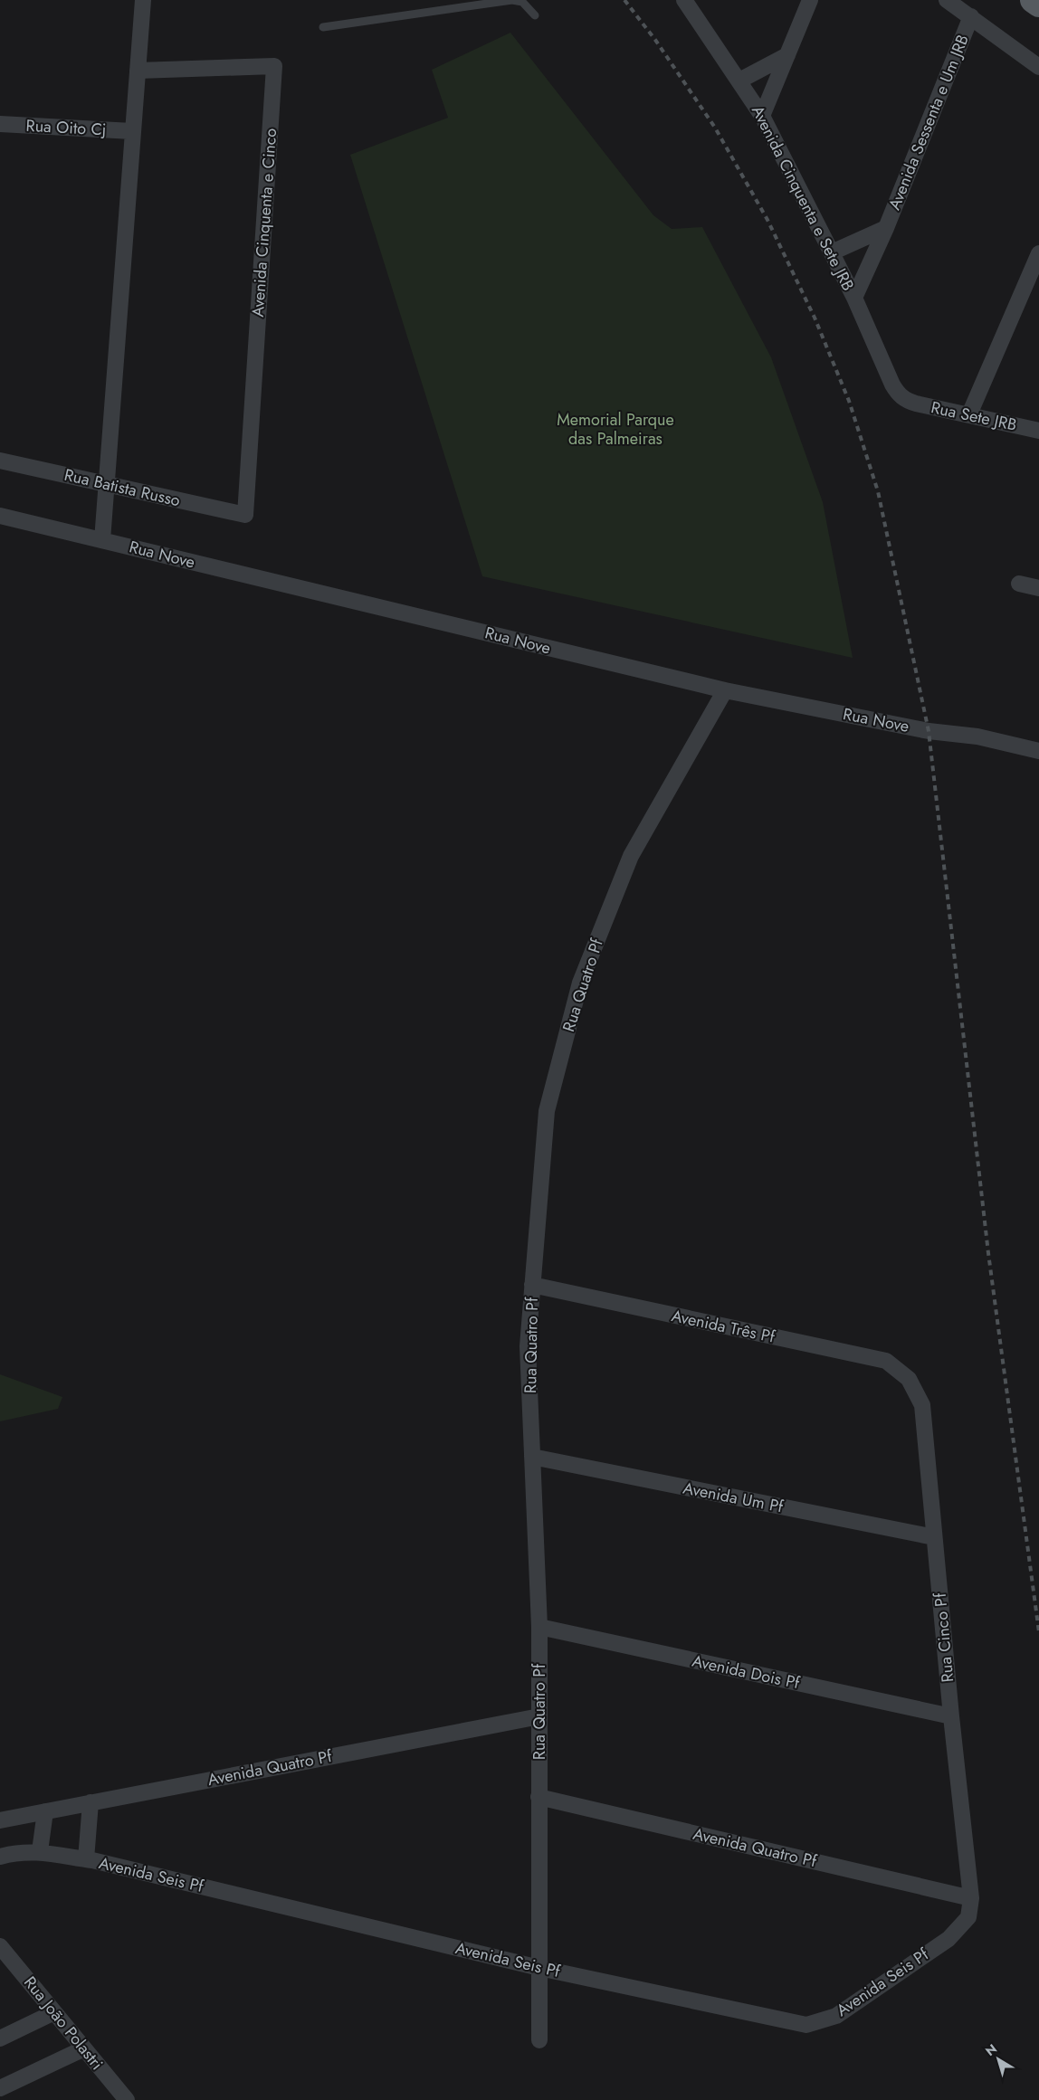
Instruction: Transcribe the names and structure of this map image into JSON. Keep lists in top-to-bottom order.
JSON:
{
  "streets": {
    "street": [
      "Avenida Sessenta e Um JRB",
      "Rua Oito Cj",
      "Avenida Cinquenta e Sete JRB",
      "Avenida Cinquenta e Cinco",
      "Rua Sete JRB",
      "Rua Batista Russo",
      "Rua Nove",
      "Rua Quatro Pf",
      "Avenida Três Pf",
      "Avenida Um Pf",
      "Rua Cinco Pf",
      "Avenida Dois Pf",
      "Avenida Quatro Pf",
      "Avenida Seis Pf",
      "Rua João Polastri"
    ]
  },
  "crossings": [
    ["Avenida Sessenta e Um JRB", "Avenida Cinquenta e Sete JRB"],
    ["Avenida Cinquenta e Sete JRB", "Rua Sete JRB"],
    ["Avenida Cinquenta e Cinco", "Rua Batista Russo"],
    ["Rua Nove", "Rua Quatro Pf"],
    ["Rua Quatro Pf", "Avenida Três Pf"],
    ["Rua Quatro Pf", "Avenida Um Pf"],
    ["Rua Quatro Pf", "Avenida Dois Pf"],
    ["Rua Quatro Pf", "Avenida Quatro Pf"],
    ["Rua Quatro Pf", "Avenida Seis Pf"],
    ["Avenida Três Pf", "Rua Cinco Pf"],
    ["Avenida Um Pf", "Rua Cinco Pf"],
    ["Rua Cinco Pf", "Avenida Dois Pf"],
    ["Rua Cinco Pf", "Avenida Quatro Pf"],
    ["Rua Cinco Pf", "Avenida Seis Pf"],
    ["Avenida Quatro Pf", "Avenida Seis Pf"]
  ],
  "parks": ["Memorial Parque das Palmeiras"],
  "north": "top left"
}
